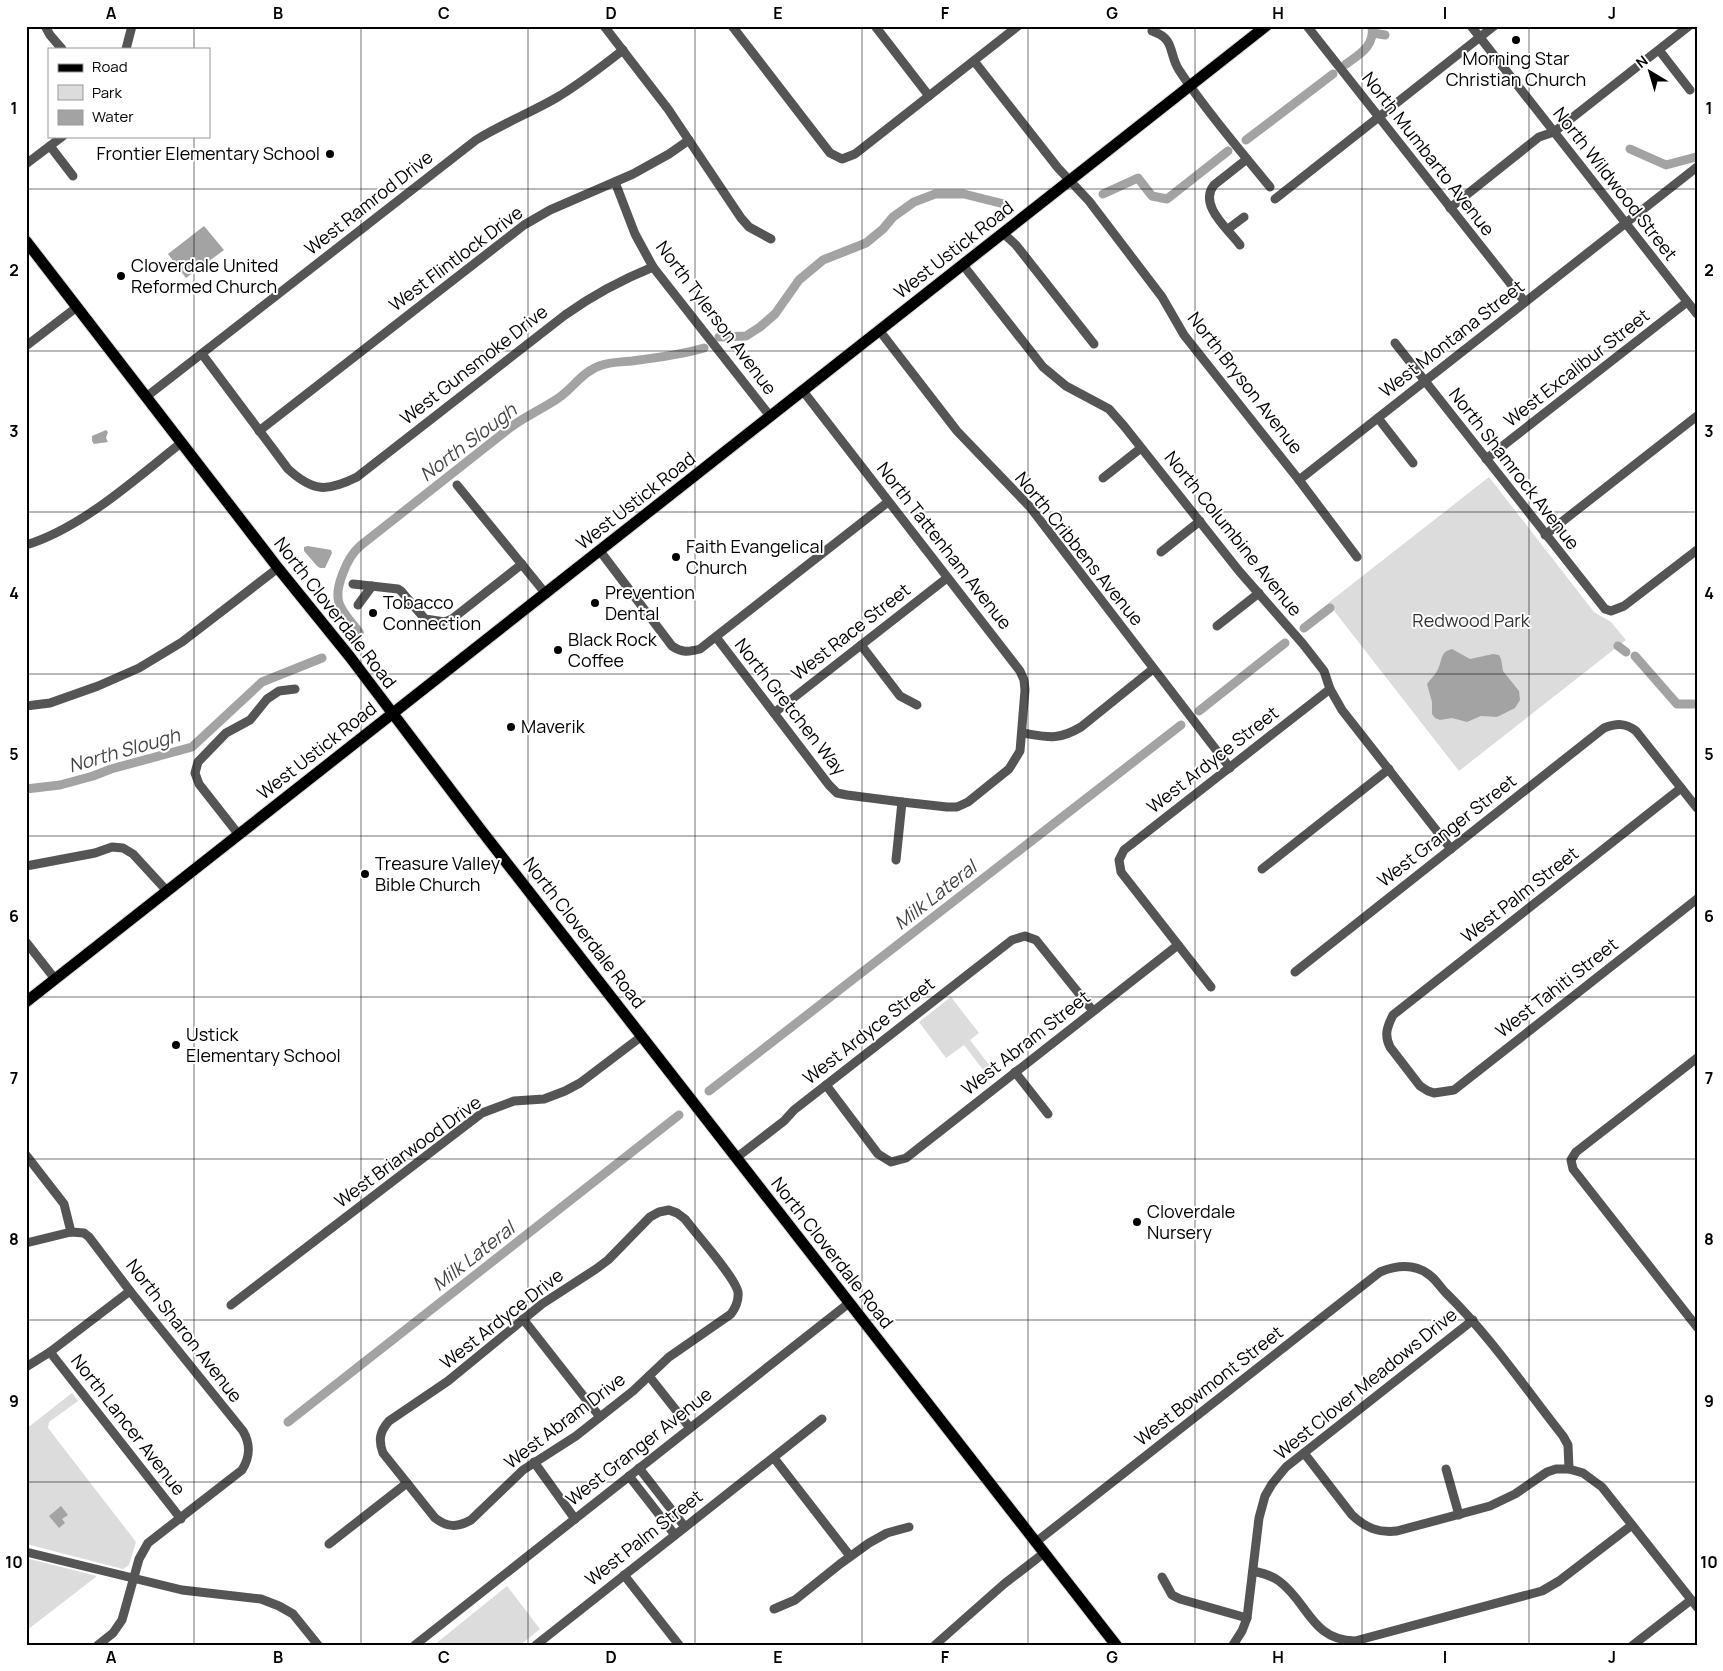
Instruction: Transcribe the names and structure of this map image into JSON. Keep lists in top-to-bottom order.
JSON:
{
  "streets": {
    "main road": ["West Ustick Road", "North Cloverdale Road"],
    "street": [
      "North Mumbarto Avenue",
      "North Wildwood Street",
      "West Ramrod Drive",
      "West Flintlock Drive",
      "North Tylerson Avenue",
      "West Montana Street",
      "West Gunsmoke Drive",
      "West Excalibur Street",
      "North Bryson Avenue",
      "North Shamrock Avenue",
      "North Columbine Avenue",
      "North Tattenham Avenue",
      "North Cribbens Avenue",
      "West Race Street",
      "North Gretchen Way",
      "West Ardyce Street",
      "West Granger Street",
      "West Palm Street",
      "West Tahiti Street",
      "West Abram Street",
      "West Briarwood Drive",
      "West Ardyce Drive",
      "North Sharon Avenue",
      "West Clover Meadows Drive",
      "West Bowmont Street",
      "West Abram Drive",
      "North Lancer Avenue",
      "West Granger Avenue"
    ]
  },
  "crossings": [
    ["North Mumbarto Avenue", "West Montana Street"],
    ["North Wildwood Street", "West Montana Street"],
    ["North Wildwood Street", "West Excalibur Street"],
    ["West Ramrod Drive", "North Cloverdale Road"],
    ["West Ustick Road", "North Tylerson Avenue"],
    ["West Ustick Road", "North Bryson Avenue"],
    ["West Ustick Road", "North Columbine Avenue"],
    ["West Ustick Road", "North Tattenham Avenue"],
    ["West Ustick Road", "North Cribbens Avenue"],
    ["West Ustick Road", "North Cloverdale Road"],
    ["West Flintlock Drive", "North Tylerson Avenue"],
    ["West Flintlock Drive", "West Gunsmoke Drive"],
    ["North Tylerson Avenue", "West Gunsmoke Drive"],
    ["West Montana Street", "North Bryson Avenue"],
    ["West Montana Street", "North Shamrock Avenue"],
    ["West Excalibur Street", "North Shamrock Avenue"],
    ["North Columbine Avenue", "West Ardyce Street"],
    ["North Columbine Avenue", "West Granger Street"],
    ["North Tattenham Avenue", "West Race Street"],
    ["North Tattenham Avenue", "North Gretchen Way"],
    ["North Cribbens Avenue", "West Ardyce Street"],
    ["North Cloverdale Road", "West Ardyce Street"],
    ["North Cloverdale Road", "West Briarwood Drive"],
    ["North Cloverdale Road", "West Bowmont Street"],
    ["North Cloverdale Road", "West Granger Avenue"],
    ["West Race Street", "North Gretchen Way"],
    ["West Ardyce Street", "West Abram Street"],
    ["West Granger Street", "West Palm Street"],
    ["West Palm Street", "West Tahiti Street"],
    ["West Ardyce Drive", "West Abram Drive"],
    ["North Sharon Avenue", "North Lancer Avenue"],
    ["West Clover Meadows Drive", "West Bowmont Street"]
  ],
  "water": ["North Slough", "Milk Lateral"],
  "parks": ["Redwood Park"],
  "places": [
    "Morning Star Christian Church",
    "Frontier Elementary School",
    "Cloverdale United Reformed Church",
    "Faith Evangelical Church",
    "Prevention Dental",
    "Tobacco Connection",
    "Black Rock Coffee",
    "Maverik",
    "Treasure Valley Bible Church",
    "Ustick Elementary School",
    "Cloverdale Nursery"
  ],
  "legend": ["Road", "Park", "Water"],
  "north": "top left",
  "grid": {
    "columns": [
      "A",
      "B",
      "C",
      "D",
      "E",
      "F",
      "G",
      "H",
      "I",
      "J"
    ],
    "rows": [
      "1",
      "2",
      "3",
      "4",
      "5",
      "6",
      "7",
      "8",
      "9",
      "10"
    ]
  }
}
